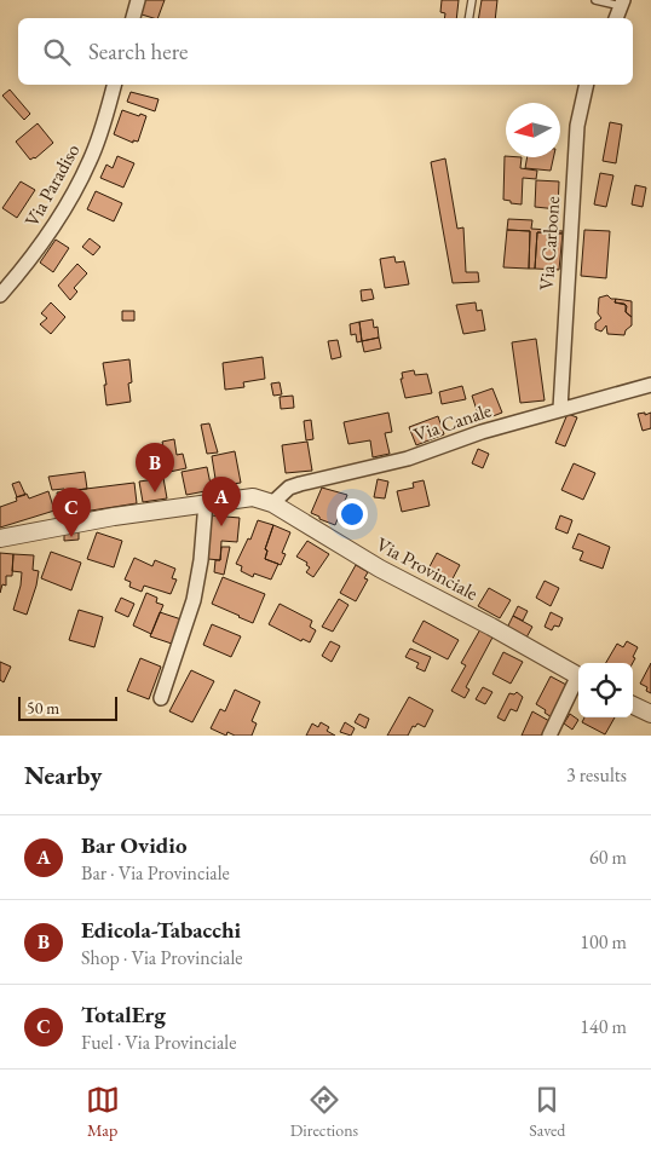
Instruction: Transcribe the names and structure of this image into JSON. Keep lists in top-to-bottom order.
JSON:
{
  "streets": {
    "street": [
      "Via Paradiso",
      "Via Carbone",
      "Via Canale",
      "Via Provinciale"
    ]
  },
  "crossings": [
    ["Via Carbone", "Via Canale"],
    ["Via Canale", "Via Provinciale"]
  ],
  "scale_bar": "50 m",
  "north": "left",
  "page": {
    "search": "Search here",
    "pins": ["B", "A", "C"],
    "scale": "50 m",
    "heading": ["Nearby", "3 results"],
    "list": [
      {
        "mark": "A",
        "name": "Bar Ovidio",
        "note": "Bar · Via Provinciale",
        "value": "60 m"
      },
      {
        "mark": "B",
        "name": "Edicola-Tabacchi",
        "note": "Shop · Via Provinciale",
        "value": "100 m"
      },
      {
        "mark": "C",
        "name": "TotalErg",
        "note": "Fuel · Via Provinciale",
        "value": "140 m"
      }
    ],
    "nav": ["Map", "Directions", "Saved"]
  }
}
